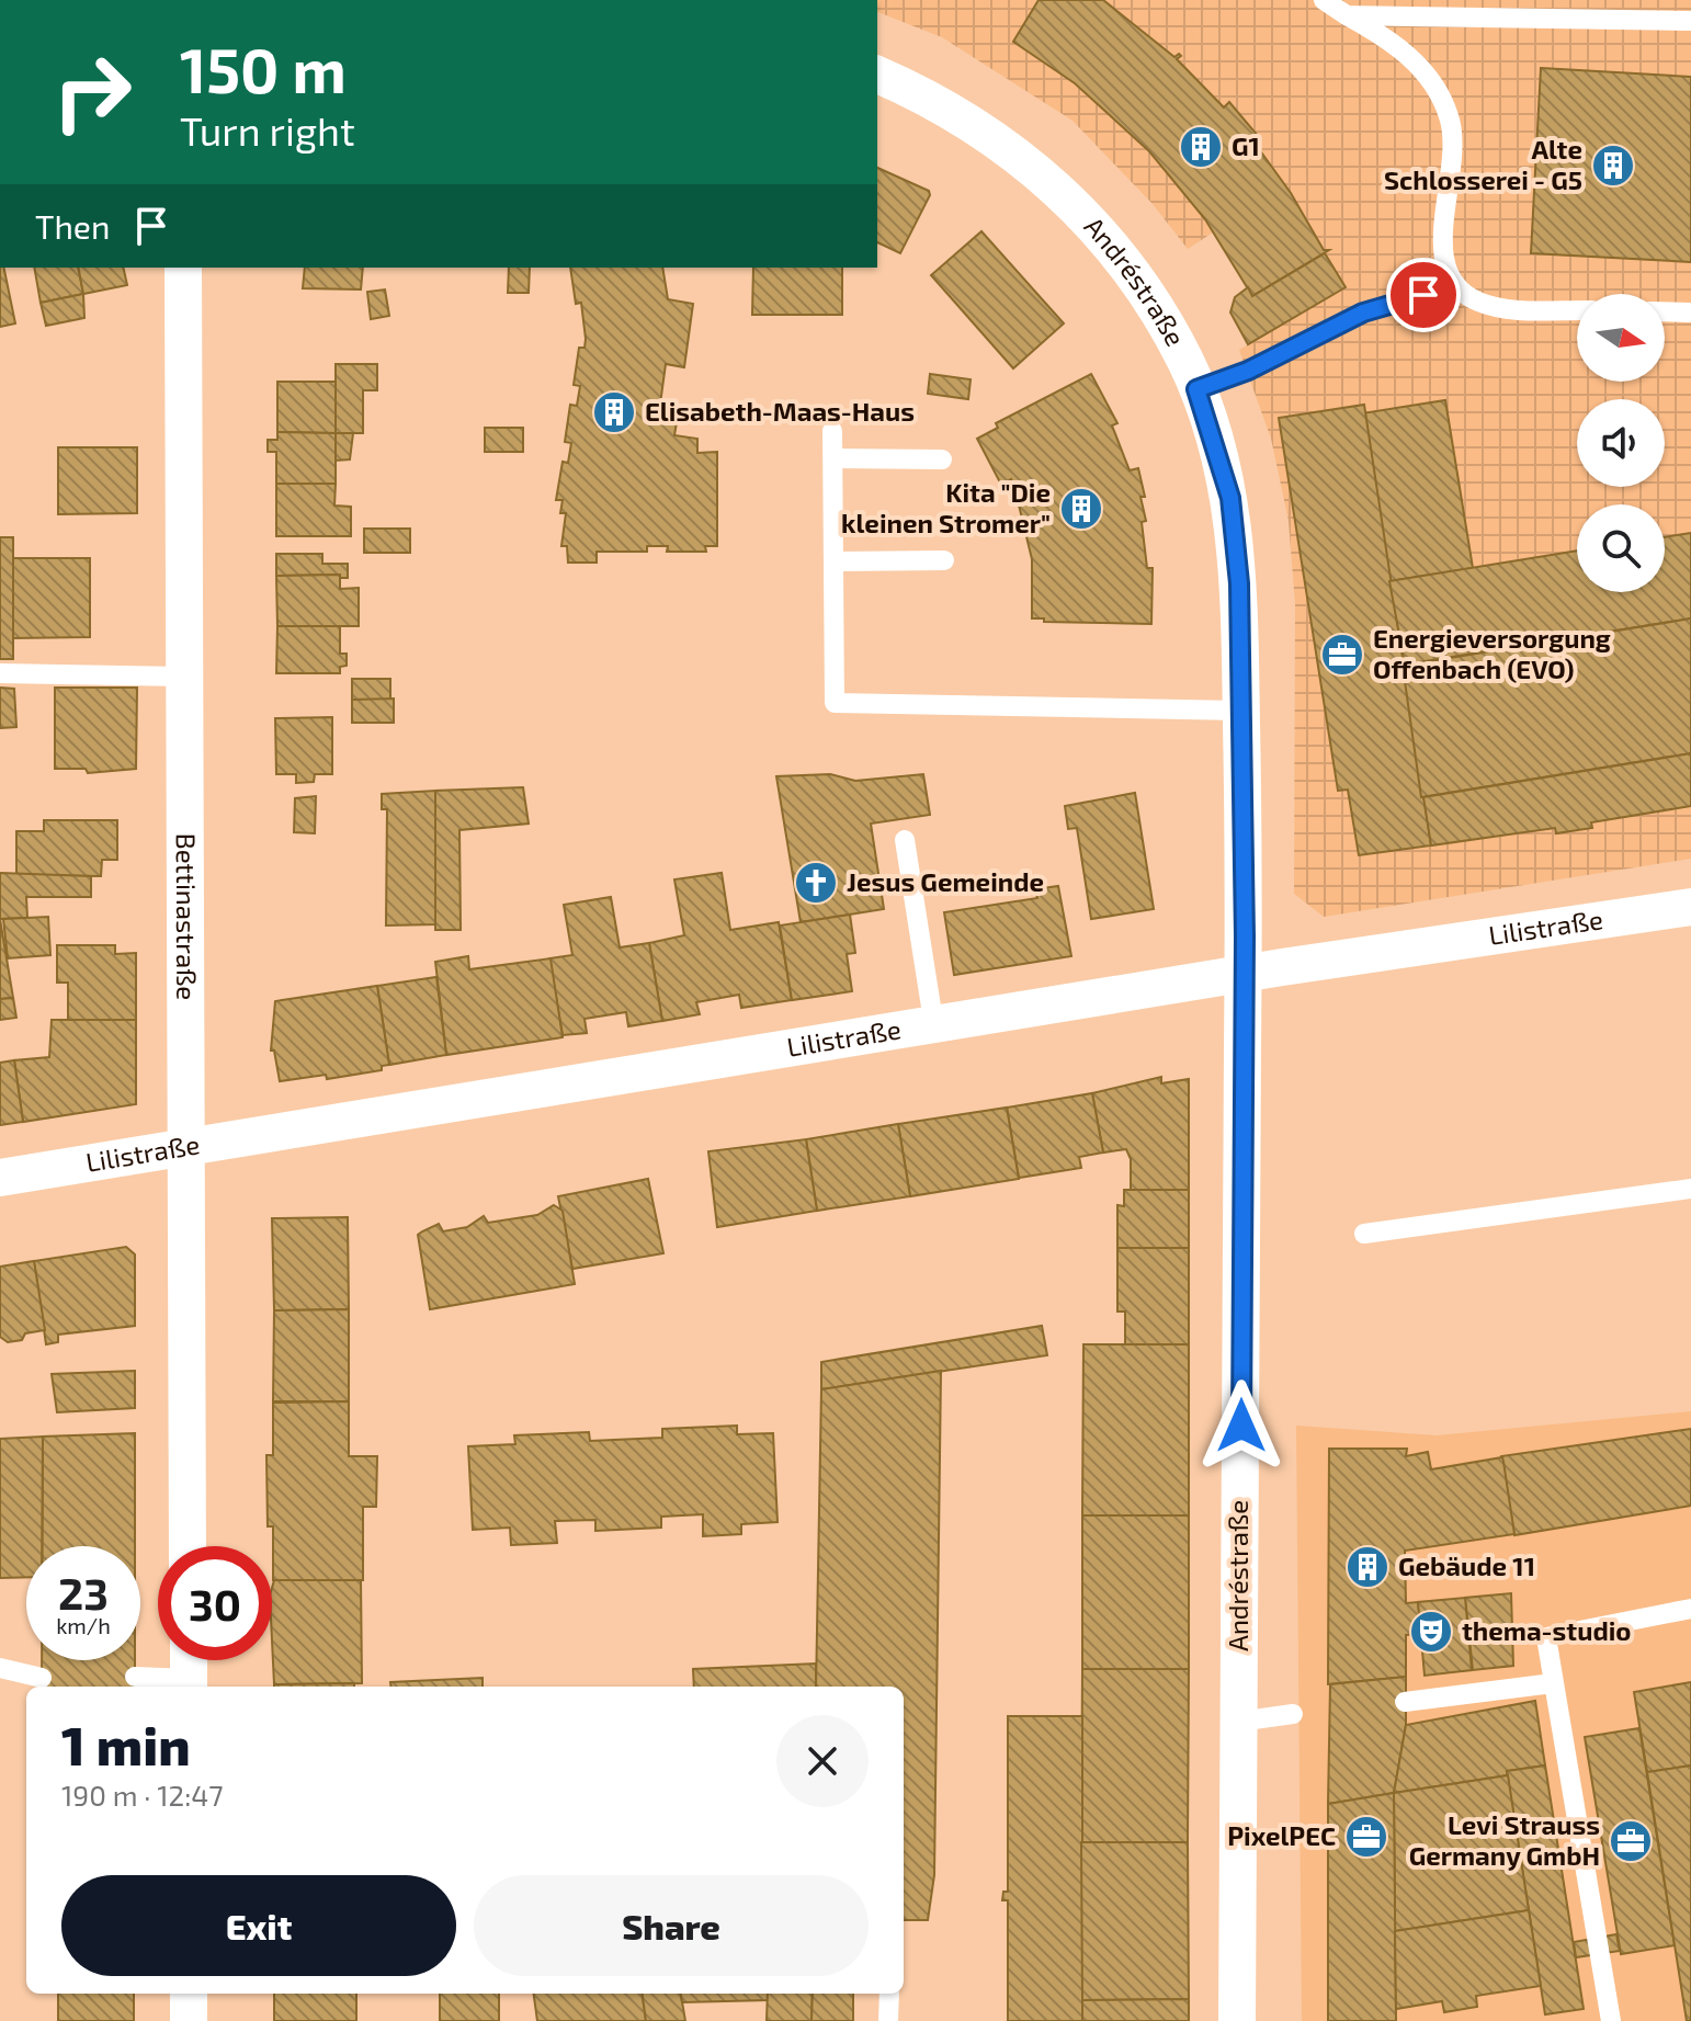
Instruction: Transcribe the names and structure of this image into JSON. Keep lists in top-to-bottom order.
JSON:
{
  "streets": {
    "street": ["Andréstraße", "Bettinastraße", "Lilistraße"]
  },
  "crossings": [
    ["Andréstraße", "Lilistraße"],
    ["Bettinastraße", "Lilistraße"]
  ],
  "places": {
    "building": [
      "G1",
      "Alte Schlosserei - G5",
      "Elisabeth-Maas-Haus",
      "Kita \"Die kleinen Stromer\"",
      "Gebäude 11"
    ],
    "office": ["Energieversorgung Offenbach (EVO)", "PixelPEC", "Levi Strauss Germany GmbH"],
    "church": ["Jesus Gemeinde"],
    "theatre": ["thema-studio"]
  },
  "north": "right",
  "page": {
    "turn": ["150 m", "Turn right"],
    "then": "Then",
    "speed": "23 km/h",
    "limit": "30",
    "heading": ["1 min", "190 m · 12:47"],
    "buttons": ["Exit", "Share"]
  }
}
